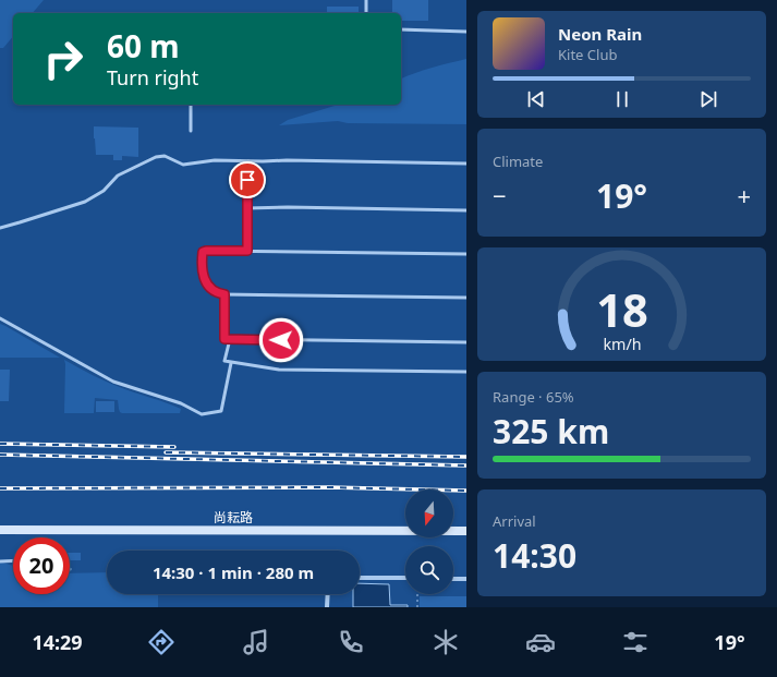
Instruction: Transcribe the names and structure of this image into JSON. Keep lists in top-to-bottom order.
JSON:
{
  "streets": {
    "street": ["尚耘路"]
  },
  "north": "bottom",
  "page": {
    "turn": ["60 m", "Turn right"],
    "song": ["Neon Rain", "Kite Club"],
    "tile": [
      "Climate",
      ["Range · 65%", "325 km"],
      ["Arrival", "14:30"]
    ],
    "heat": ["−", "19°", "+"],
    "limit": "20",
    "trip": "14:30 · 1 min · 280 m",
    "tabs": ["14:29", "19°"],
    "gauge": ["18", "km/h"]
  }
}
